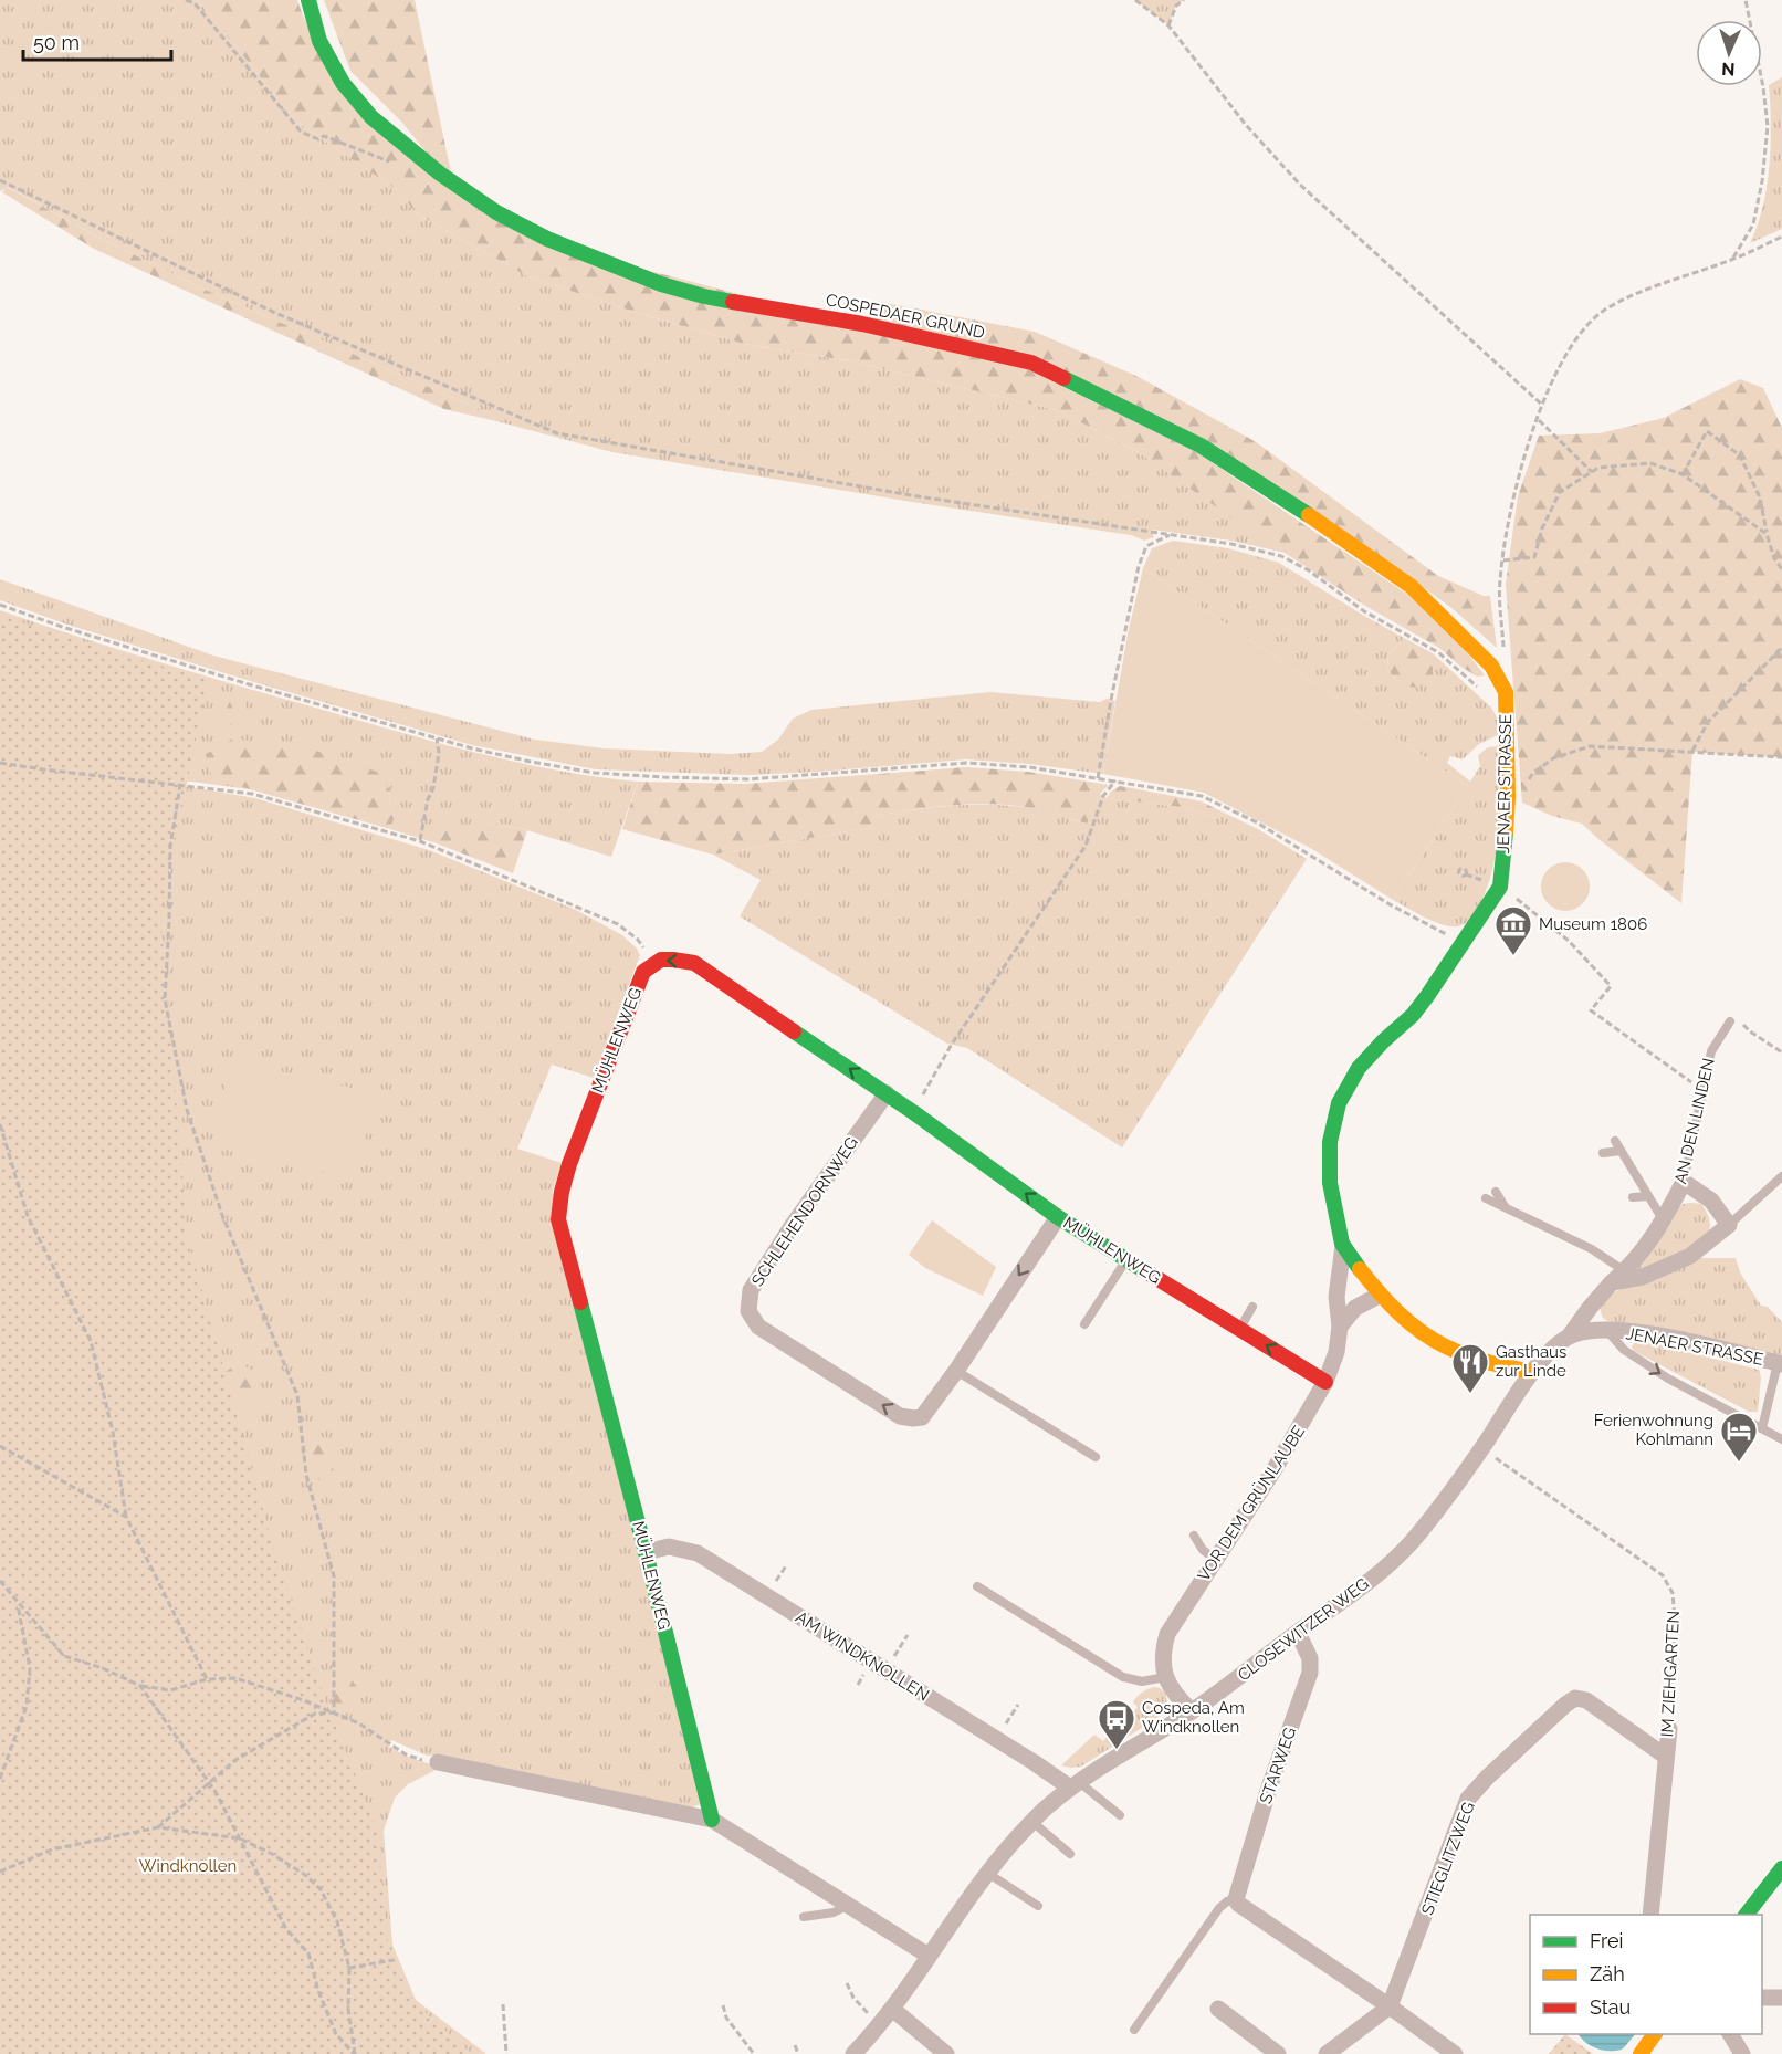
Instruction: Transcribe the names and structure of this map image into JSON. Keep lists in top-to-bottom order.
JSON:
{
  "streets": {
    "street": [
      "COSPEDAER GRUND",
      "JENAER STRASSE",
      "MÜHLENWEG",
      "AN DEN LINDEN",
      "SCHLEHENDORNWEG",
      "VOR DEM GRÜNLAUBE",
      "CLOSEWITZER WEG",
      "AM WINDKNOLLEN",
      "IM ZIEHGARTEN",
      "STARWEG",
      "STIEGLITZWEG"
    ]
  },
  "crossings": [
    ["COSPEDAER GRUND", "JENAER STRASSE"],
    ["JENAER STRASSE", "AN DEN LINDEN"],
    ["JENAER STRASSE", "VOR DEM GRÜNLAUBE"],
    ["JENAER STRASSE", "CLOSEWITZER WEG"],
    ["MÜHLENWEG", "SCHLEHENDORNWEG"],
    ["MÜHLENWEG", "VOR DEM GRÜNLAUBE"],
    ["MÜHLENWEG", "AM WINDKNOLLEN"],
    ["CLOSEWITZER WEG", "AM WINDKNOLLEN"],
    ["CLOSEWITZER WEG", "IM ZIEHGARTEN"],
    ["CLOSEWITZER WEG", "STARWEG"],
    ["IM ZIEHGARTEN", "STIEGLITZWEG"]
  ],
  "parks": ["Windknollen"],
  "places": {
    "museum": ["Museum 1806"],
    "restaurant": ["Gasthaus zur Linde"],
    "hotel": ["Ferienwohnung Kohlmann"],
    "bus stop": ["Cospeda, Am Windknollen"]
  },
  "legend": ["Frei", "Zäh", "Stau"],
  "scale_bar": "50 m",
  "north": "bottom"
}
